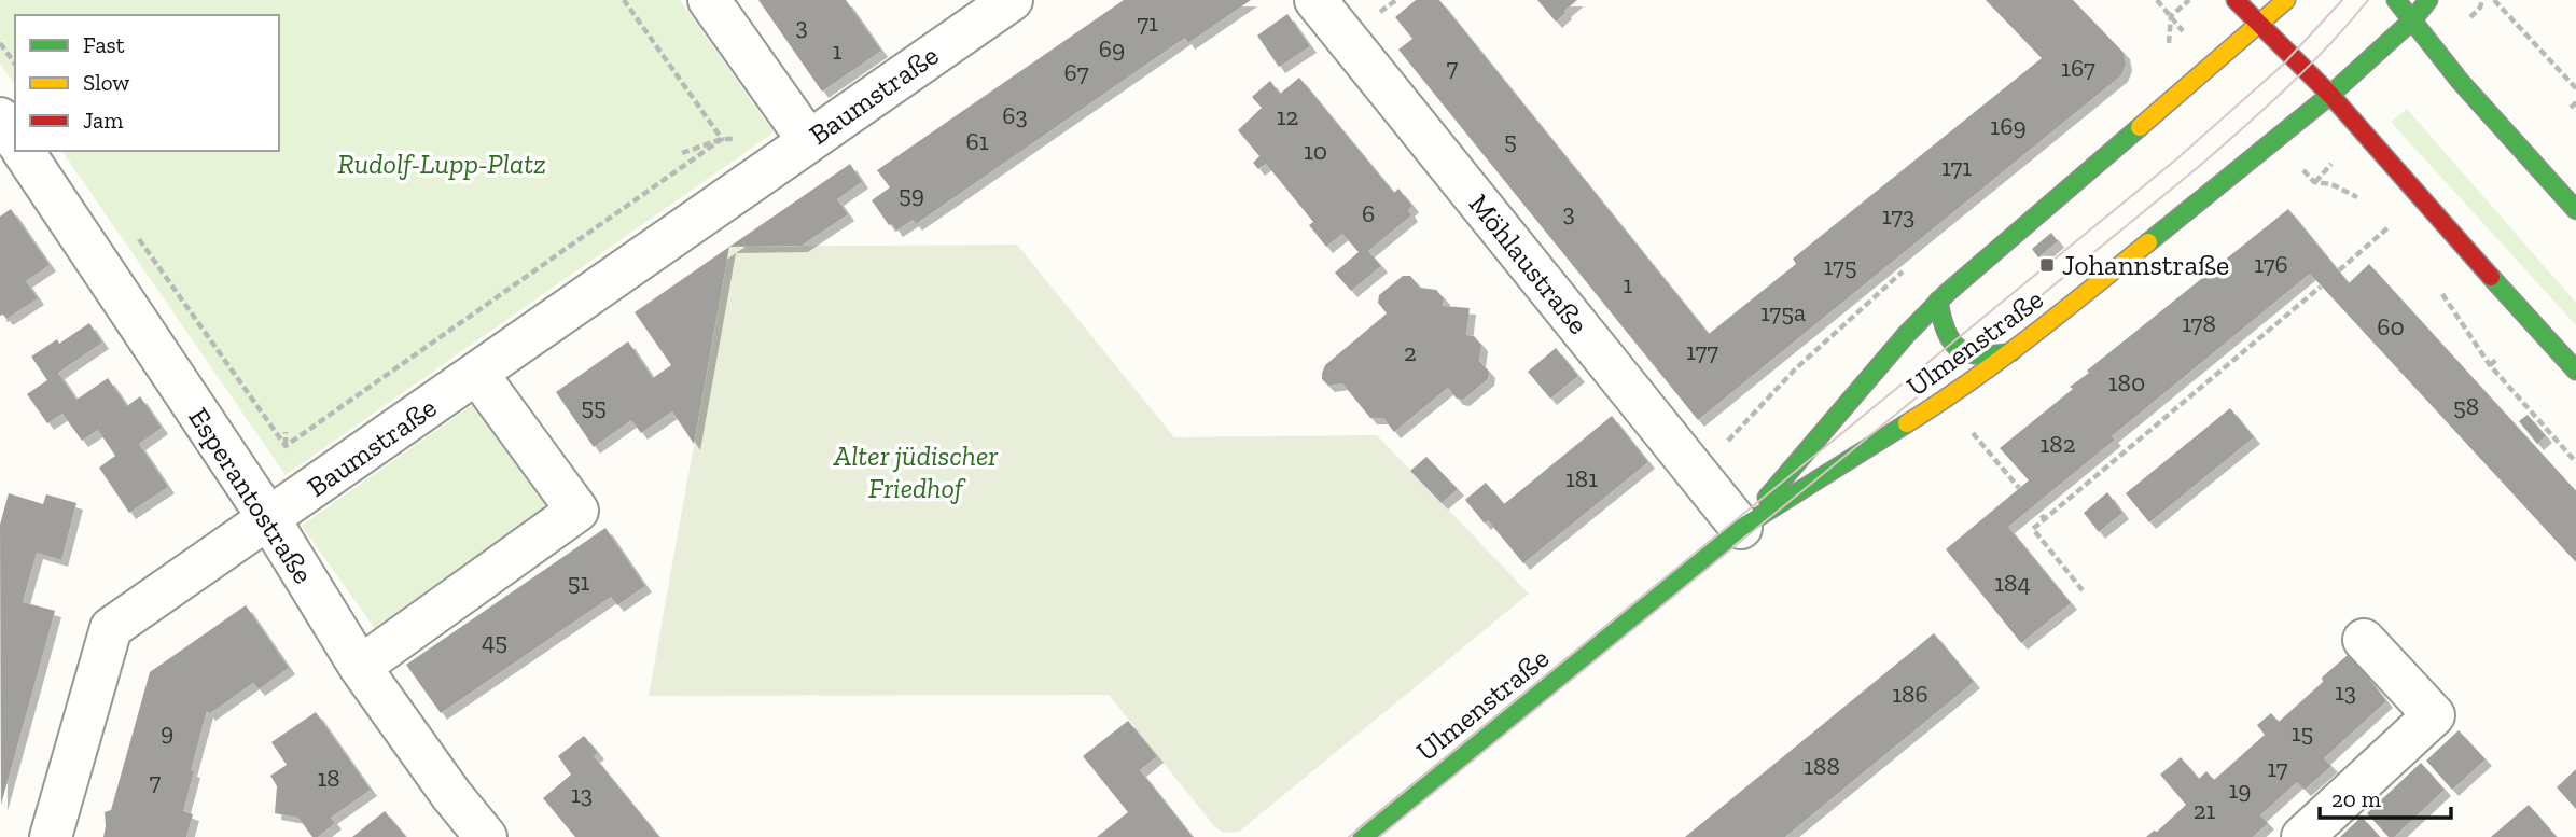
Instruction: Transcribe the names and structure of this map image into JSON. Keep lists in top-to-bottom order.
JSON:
{
  "streets": {
    "main road": ["Ulmenstraße"],
    "street": ["Baumstraße", "Möhlaustraße", "Esperantostraße"]
  },
  "crossings": [
    ["Baumstraße", "Esperantostraße"],
    ["Möhlaustraße", "Ulmenstraße"]
  ],
  "parks": ["Rudolf-Lupp-Platz", "Alter jüdischer Friedhof"],
  "places": {
    "transit": ["Johannstraße"]
  },
  "house_numbers": [
    "71",
    "3",
    "69",
    "1",
    "7",
    "167",
    "67",
    "63",
    "12",
    "169",
    "5",
    "61",
    "10",
    "171",
    "59",
    "3",
    "6",
    "173",
    "176",
    "175",
    "1",
    "175a",
    "178",
    "60",
    "177",
    "2",
    "180",
    "55",
    "58",
    "182",
    "181",
    "51",
    "184",
    "45",
    "13",
    "186",
    "9",
    "15",
    "188",
    "17",
    "18",
    "7",
    "19",
    "13",
    "21"
  ],
  "legend": ["Fast", "Slow", "Jam"],
  "scale_bar": "20 m"
}
